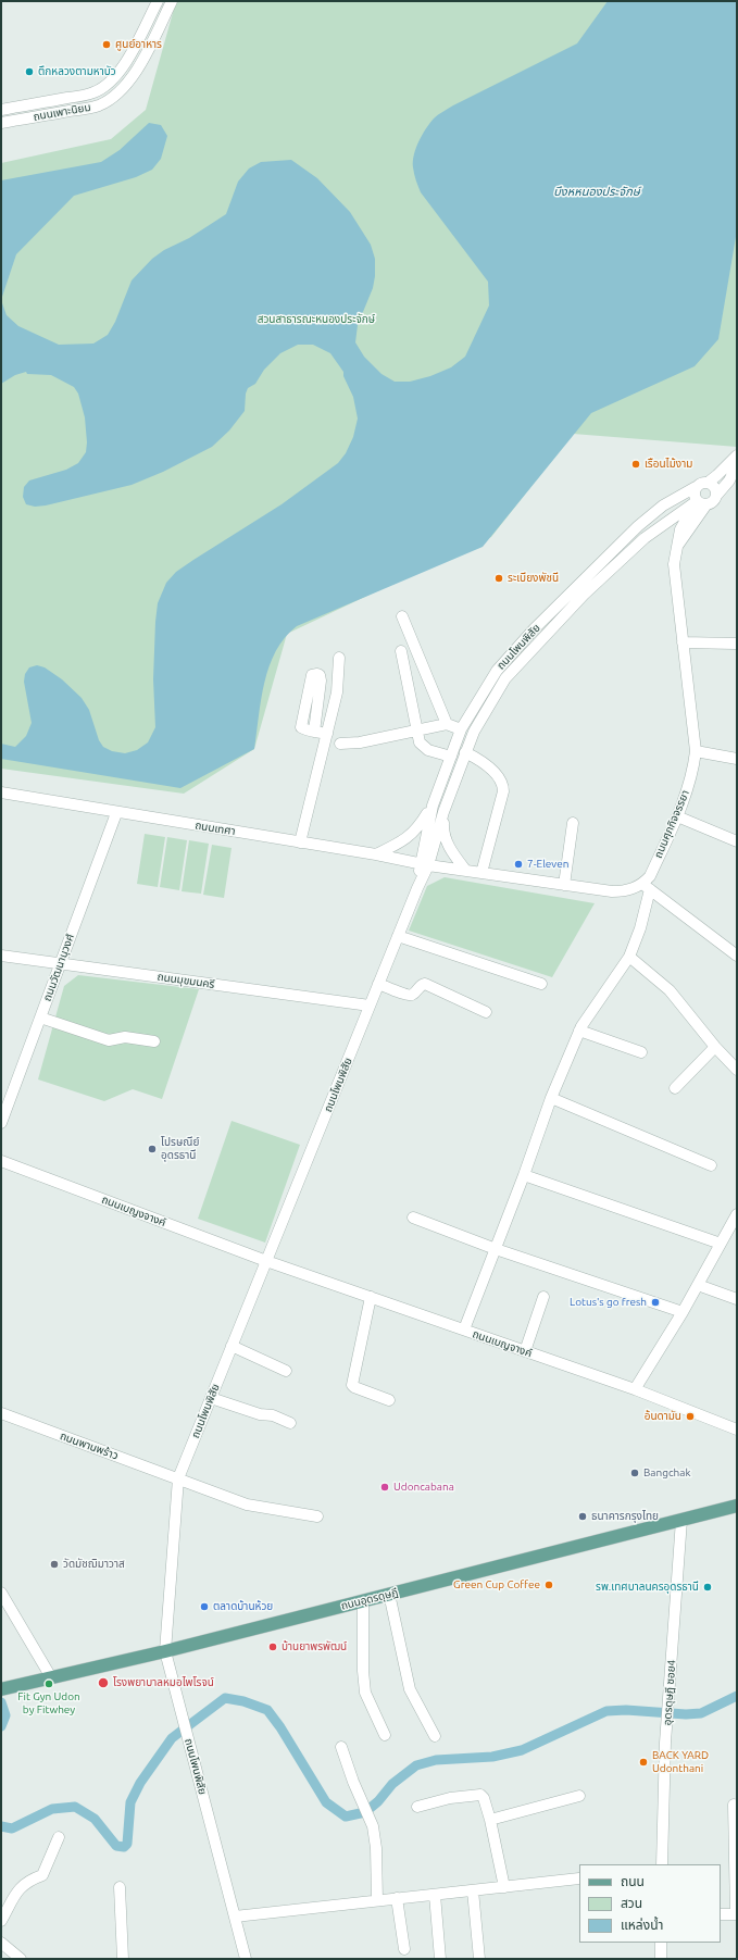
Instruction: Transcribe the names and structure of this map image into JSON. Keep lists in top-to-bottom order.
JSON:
{
  "streets": {
    "main road": ["ถนนอุดรดุษฎี"],
    "street": [
      "ถนนเพาะนิยม",
      "ถนนโพนพิสัย",
      "ถนนศุภกิจจรรยา",
      "ถนนเทศา",
      "ถนนวัฒนานุวงศ์",
      "ถนนมุขมนครี",
      "ถนนเบญงจางค์",
      "ถนนเบญจางค์",
      "ถนนพานพร้าว",
      "อุดรดุษฎี ซอย4"
    ]
  },
  "crossings": [
    ["ถนนโพนพิสัย", "ถนนศุภกิจจรรยา"],
    ["ถนนโพนพิสัย", "ถนนเทศา"],
    ["ถนนโพนพิสัย", "ถนนมุขมนครี"],
    ["ถนนโพนพิสัย", "ถนนเบญงจางค์"],
    ["ถนนโพนพิสัย", "ถนนเบญจางค์"],
    ["ถนนโพนพิสัย", "ถนนพานพร้าว"],
    ["ถนนโพนพิสัย", "ถนนอุดรดุษฎี"],
    ["ถนนเทศา", "ถนนวัฒนานุวงศ์"],
    ["ถนนวัฒนานุวงศ์", "ถนนมุขมนครี"],
    ["ถนนเบญงจางค์", "ถนนเบญจางค์"],
    ["ถนนอุดรดุษฎี", "อุดรดุษฎี ซอย4"]
  ],
  "water": ["บึงหหนองประจักษ์"],
  "parks": ["สวนสาธารณะหนองประจักษ์"],
  "places": [
    "ศูนย์อาหาร",
    "ตึกหลวงตามหาบัว",
    "เรือนไม้งาม",
    "ระเบียงพัชนี",
    "7-Eleven",
    "โปรษณีย์ อุดรธานี",
    "Lotus's go fresh",
    "อ้นดามัน",
    "Bangchak",
    "Udoncabana",
    "ธนาคารกรุงไทย",
    "วัดมัชฌิมาวาส",
    "Green Cup Coffee",
    "รพ.เทศบาลนครอุดรธานี",
    "ตลาดบ้านห้วย",
    "บ้านยาพรพัฒน์",
    "โรงพยาบาลหมอไพโรจน์",
    "Fit Gyn Udon by Fitwhey",
    "BACK YARD Udonthani"
  ],
  "legend": ["ถนน", "สวน", "แหล่งน้ำ"]
}
